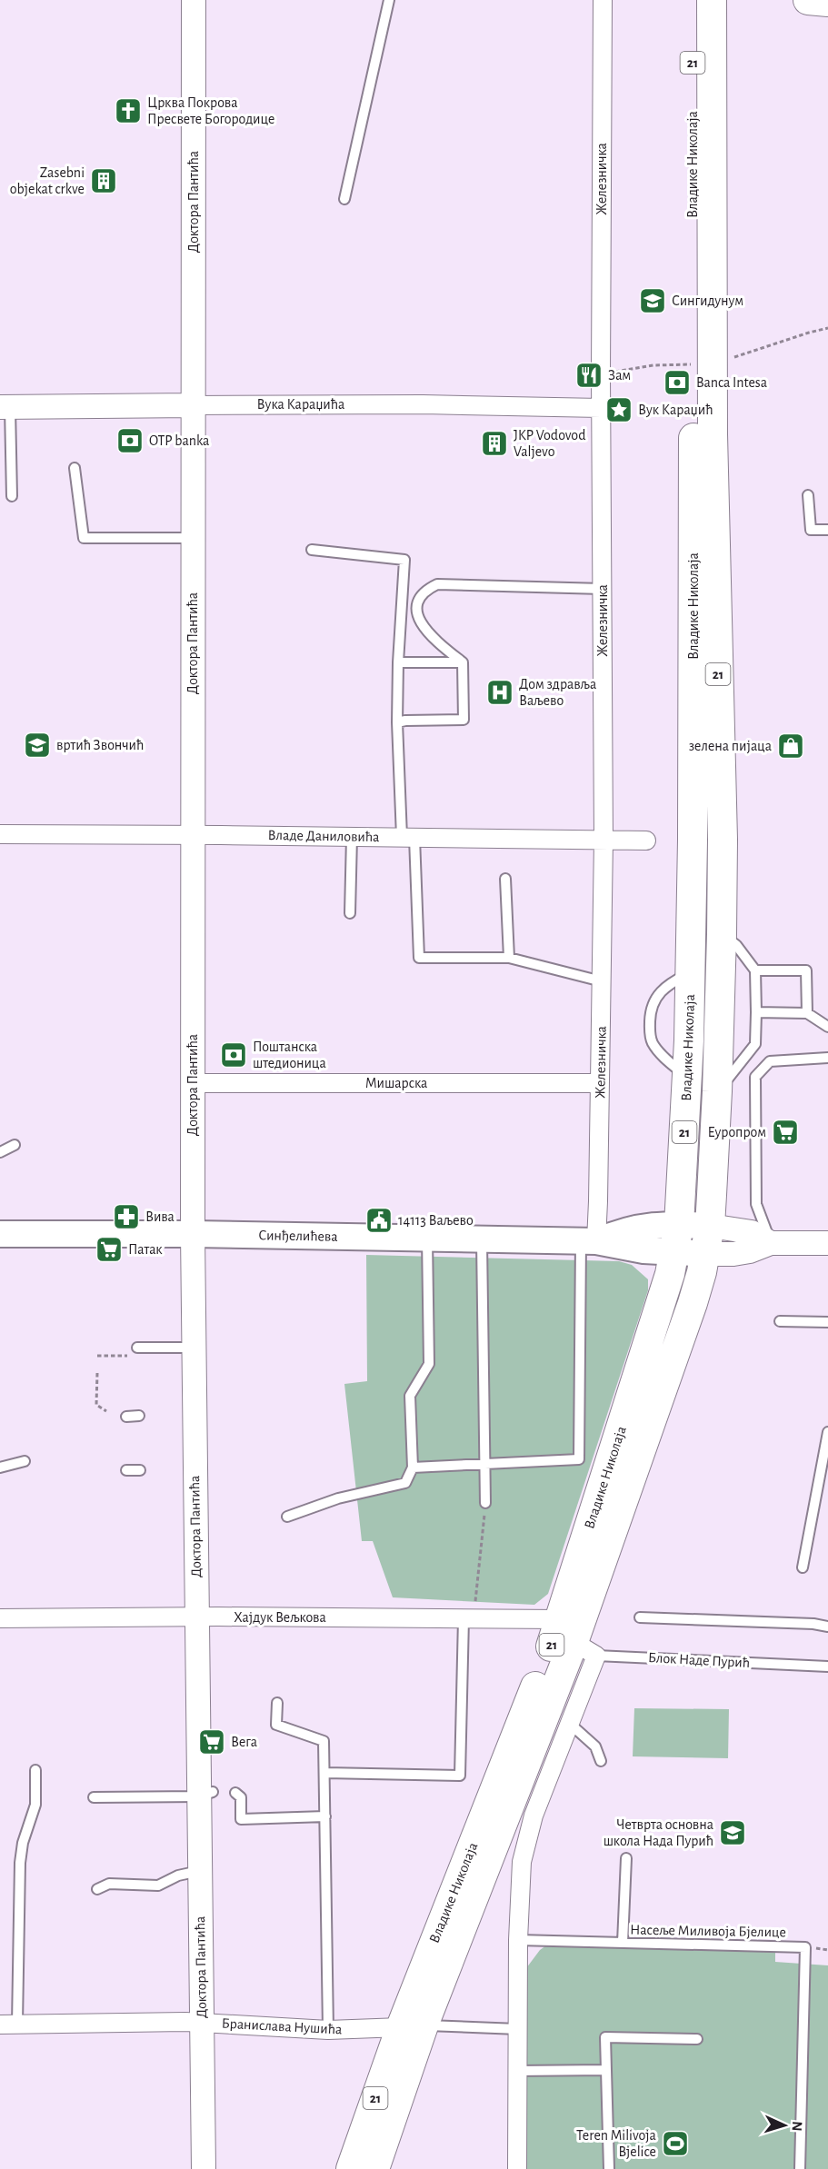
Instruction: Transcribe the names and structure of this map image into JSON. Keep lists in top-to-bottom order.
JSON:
{
  "streets": {
    "main road": ["21", "Владике Николаја", "Синђелићева"],
    "street": [
      "Железничка",
      "Доктора Пантића",
      "Вука Караџића",
      "Владе Даниловића",
      "Мишарска",
      "Хајдук Вељкова",
      "Бранислава Нушића"
    ],
    "lane": ["Блок Наде Пурић", "Насеље Миливоја Бјелице"]
  },
  "crossings": [
    ["21", "Владике Николаја"],
    ["21", "Синђелићева"],
    ["Владике Николаја", "Синђелићева"],
    ["Владике Николаја", "Хајдук Вељкова"],
    ["Владике Николаја", "Блок Наде Пурић"],
    ["Владике Николаја", "Бранислава Нушића"],
    ["Железничка", "Вука Караџића"],
    ["Железничка", "Владе Даниловића"],
    ["Железничка", "Мишарска"],
    ["Железничка", "Синђелићева"],
    ["Доктора Пантића", "Вука Караџића"],
    ["Доктора Пантића", "Владе Даниловића"],
    ["Доктора Пантића", "Мишарска"],
    ["Доктора Пантића", "Синђелићева"],
    ["Доктора Пантића", "Хајдук Вељкова"],
    ["Доктора Пантића", "Бранислава Нушића"],
    ["Хајдук Вељкова", "Блок Наде Пурић"]
  ],
  "places": {
    "church": ["Црква Покрова Пресвете Богородице"],
    "building": ["Zasebni objekat crkve", "JKP Vodovod Valjevo"],
    "school or university": ["Сингидунум", "вртић Звончић", "Четврта основна школа Нада Пурић"],
    "restaurant": ["Зам"],
    "bank": ["Banca Intesa", "OTP banka", "Поштанска штедионица"],
    "place": ["Вук Караџић"],
    "hospital": ["Дом здравља Ваљево"],
    "shop": ["зелена пијаца"],
    "supermarket": ["Еуропром", "Патак", "Вега"],
    "pharmacy": ["Вива"],
    "public building": ["14113 Ваљево"],
    "sports": ["Teren Milivoja Bjelice"]
  },
  "north": "right"
}
